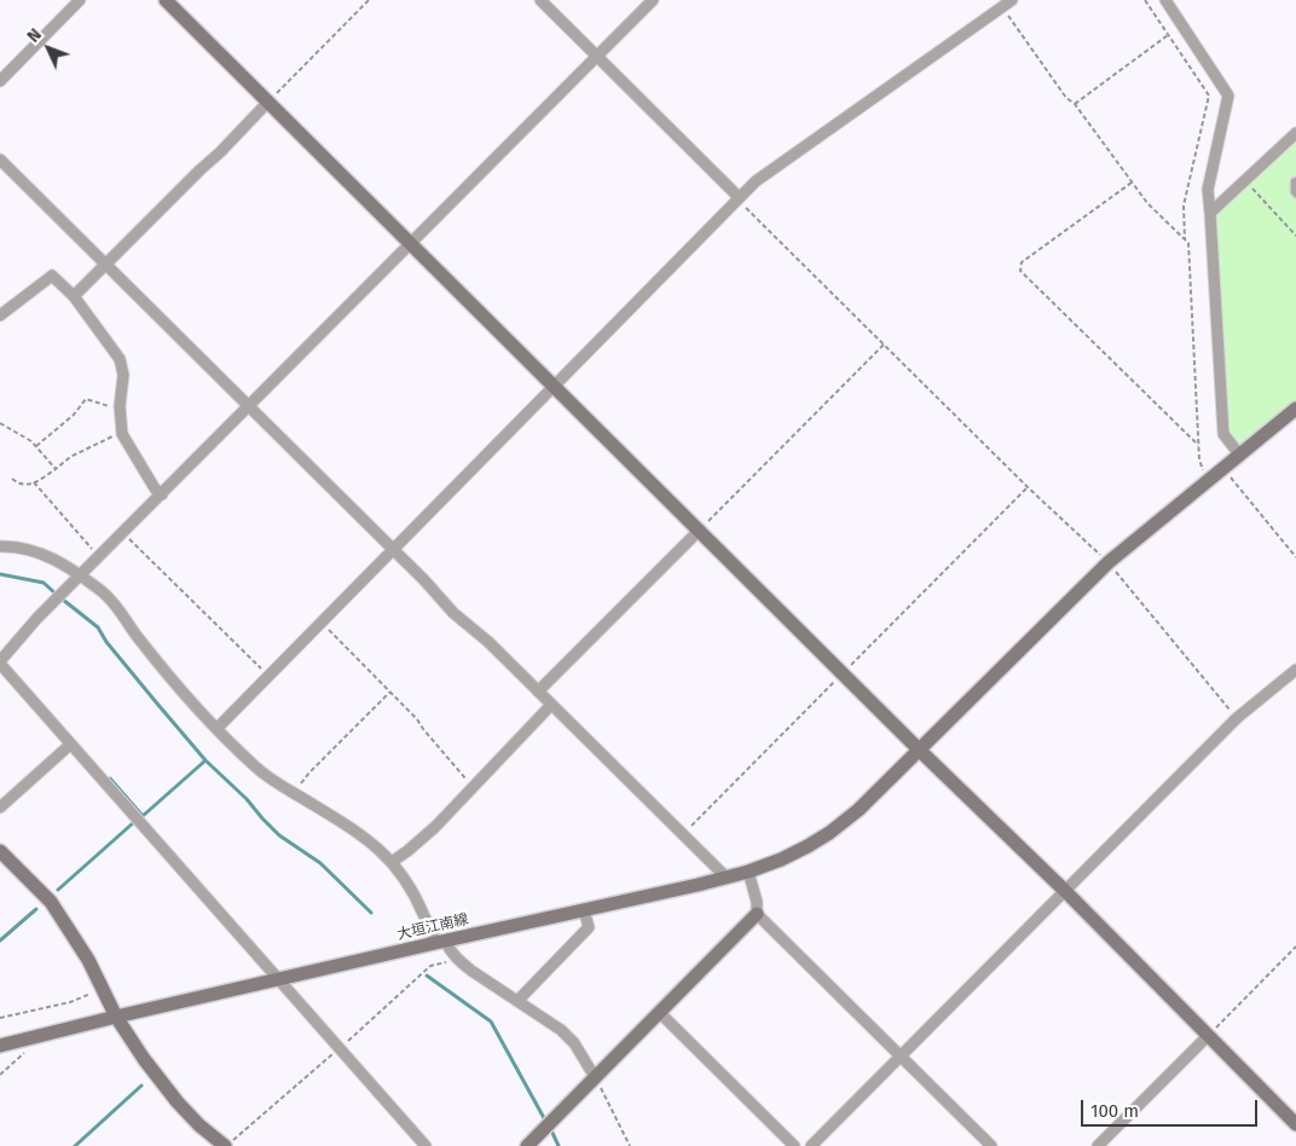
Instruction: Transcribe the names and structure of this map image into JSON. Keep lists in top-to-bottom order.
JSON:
{
  "streets": {
    "street": ["大垣江南線"]
  },
  "scale_bar": "100 m",
  "north": "top left"
}
